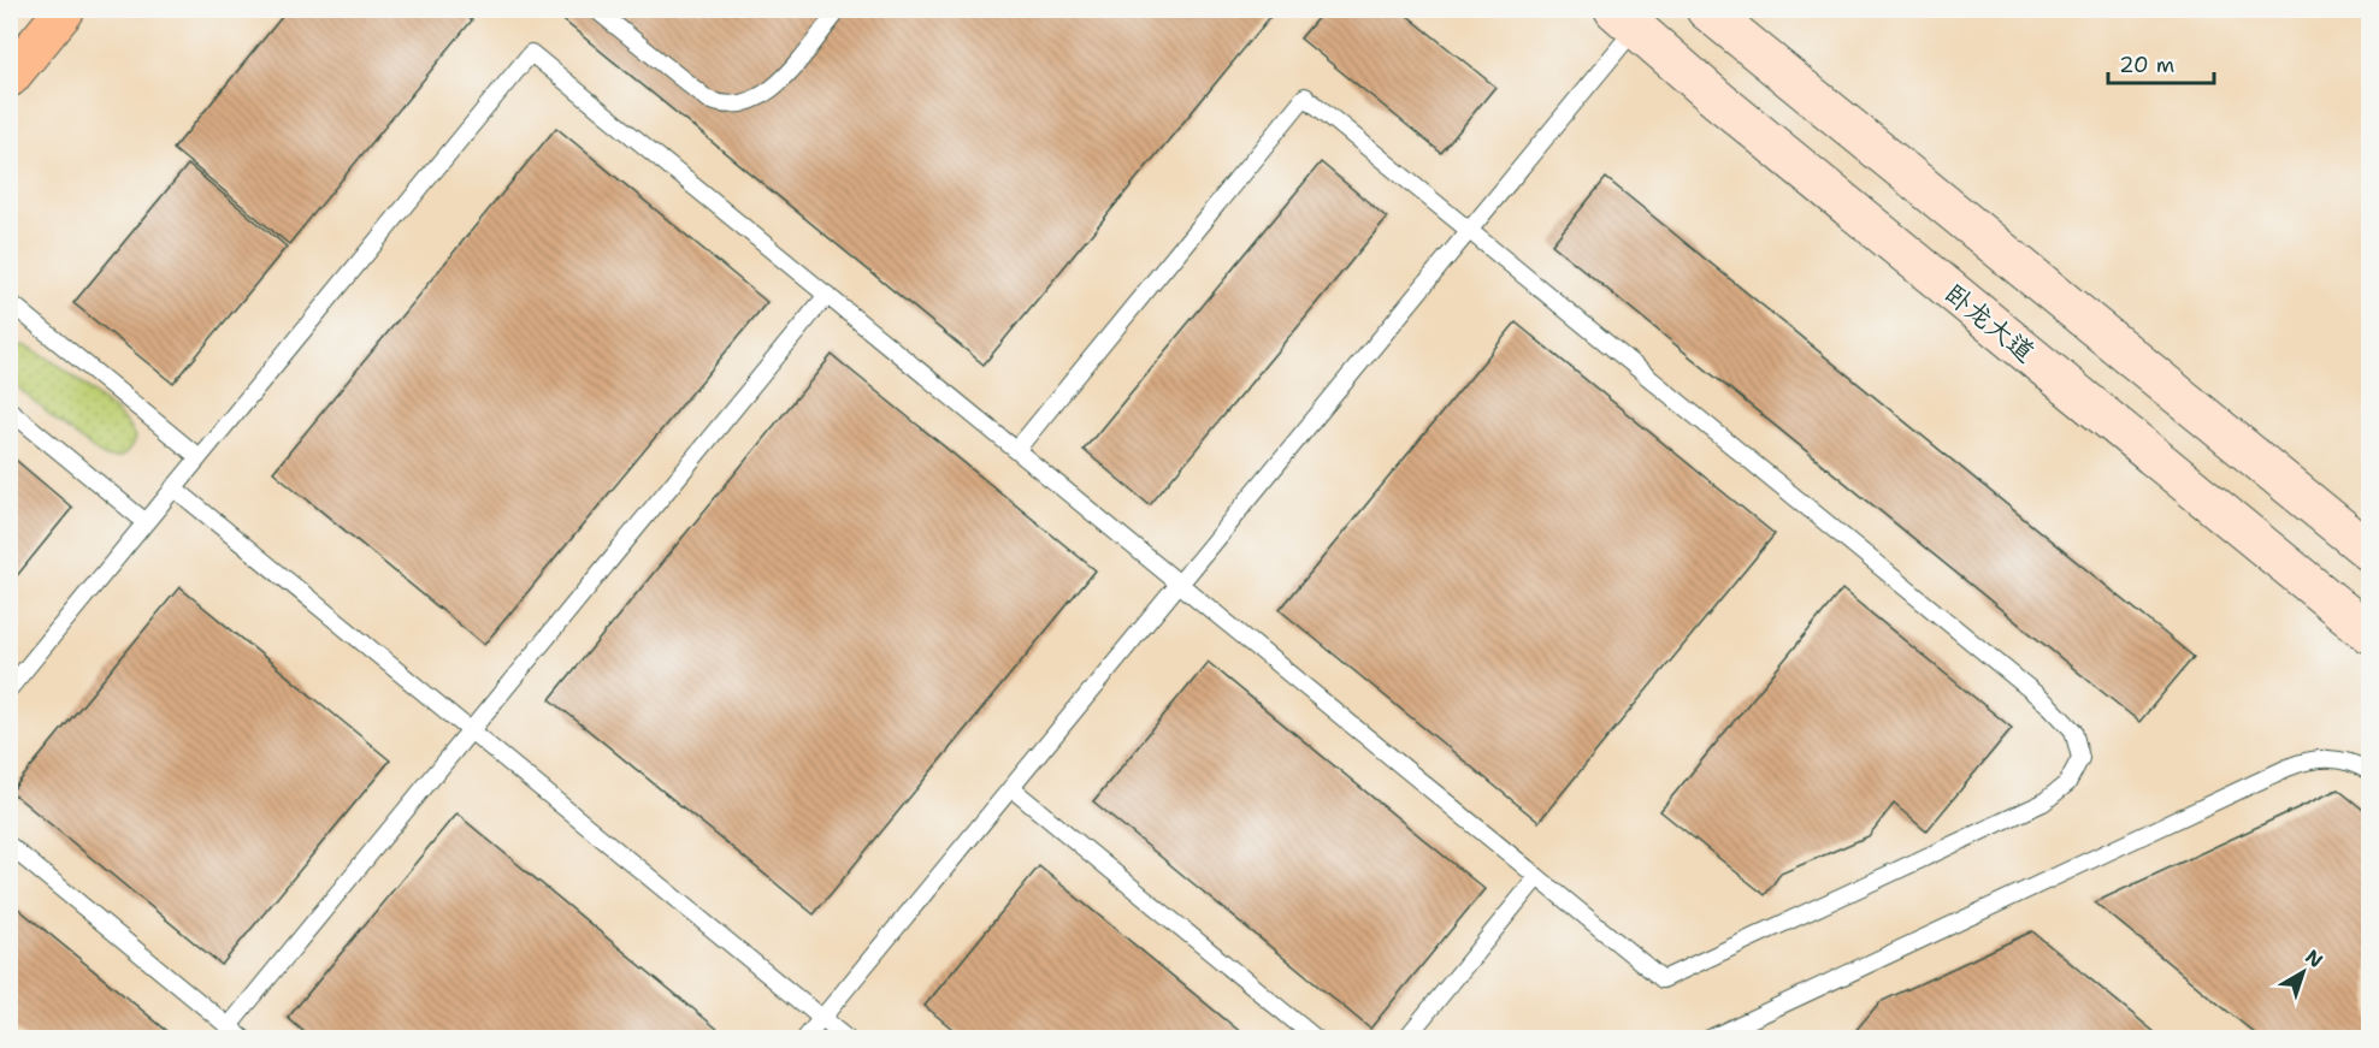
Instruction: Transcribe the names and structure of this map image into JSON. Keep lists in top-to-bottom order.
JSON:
{
  "streets": {
    "main road": ["卧龙大道"]
  },
  "scale_bar": "20 m",
  "north": "top right"
}
